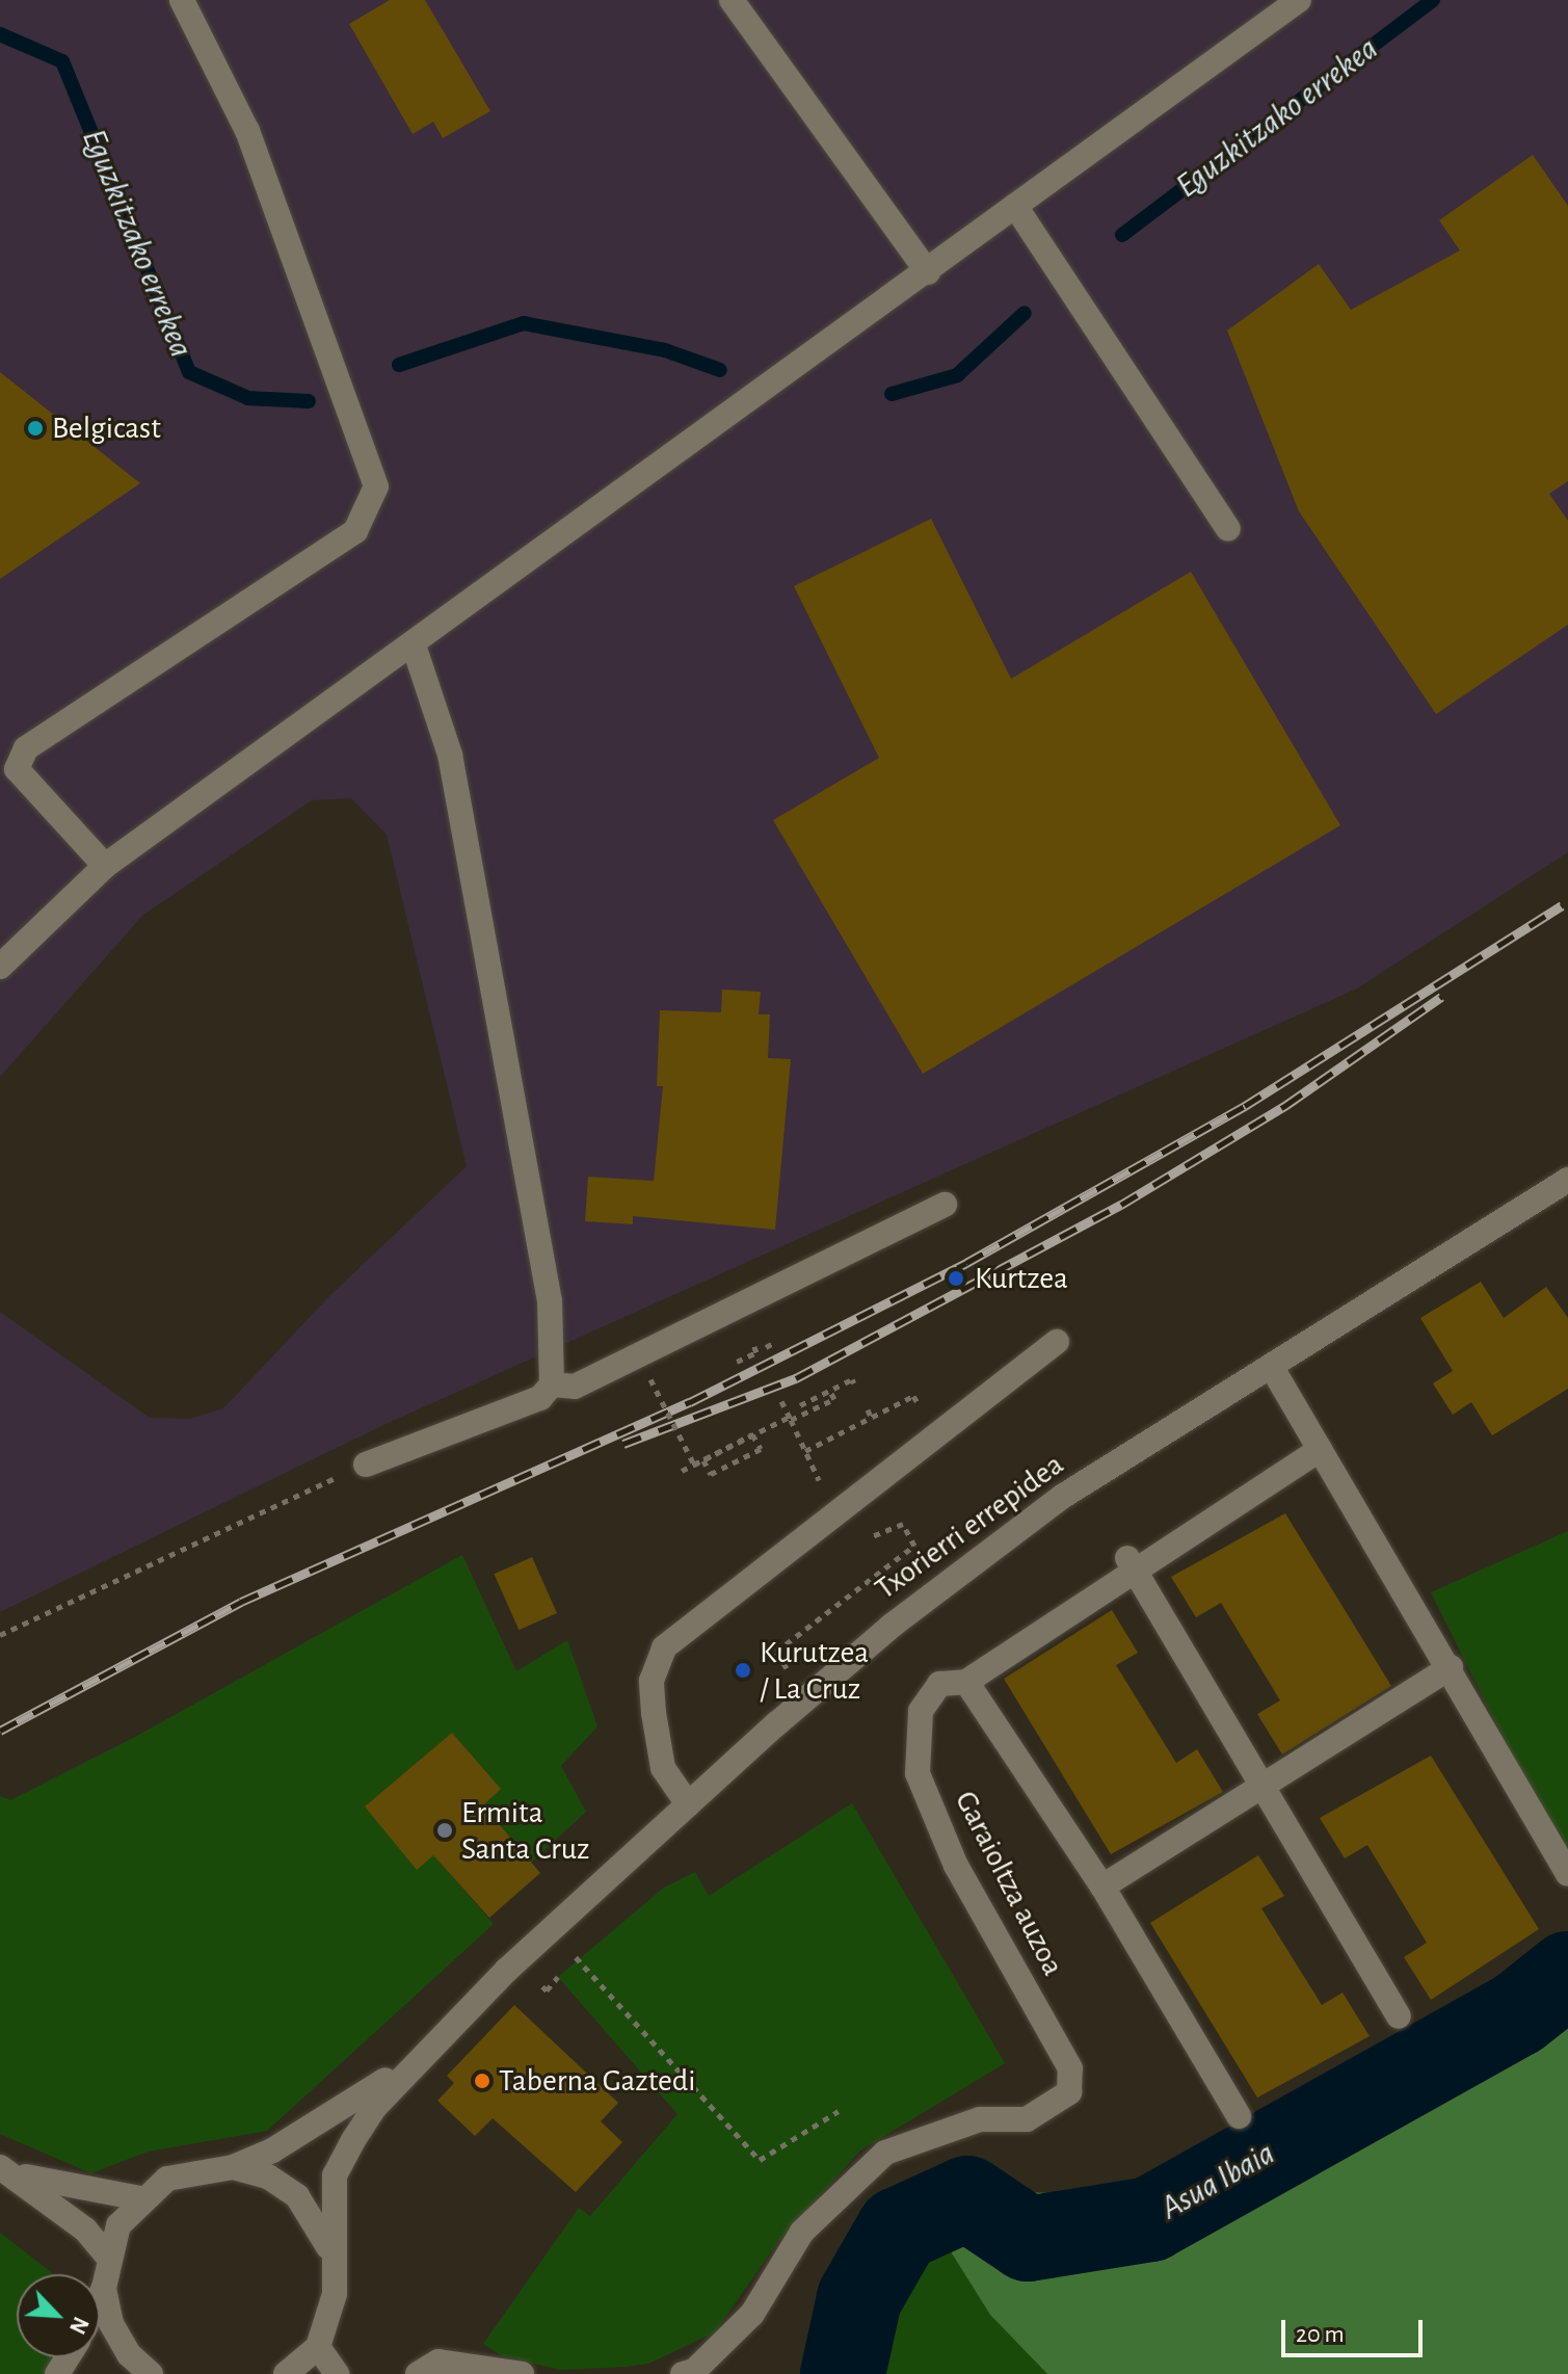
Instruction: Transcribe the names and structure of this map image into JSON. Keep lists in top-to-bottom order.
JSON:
{
  "streets": {
    "street": ["Txorierri errepidea", "Garaioltza auzoa"]
  },
  "water": ["Eguzkitzako errekea", "Asua Ibaia"],
  "places": [
    "Belgicast",
    "Kurtzea",
    "Kurutzea / La Cruz",
    "Ermita Santa Cruz",
    "Taberna Gaztedi"
  ],
  "scale_bar": "20 m",
  "north": "bottom right"
}
